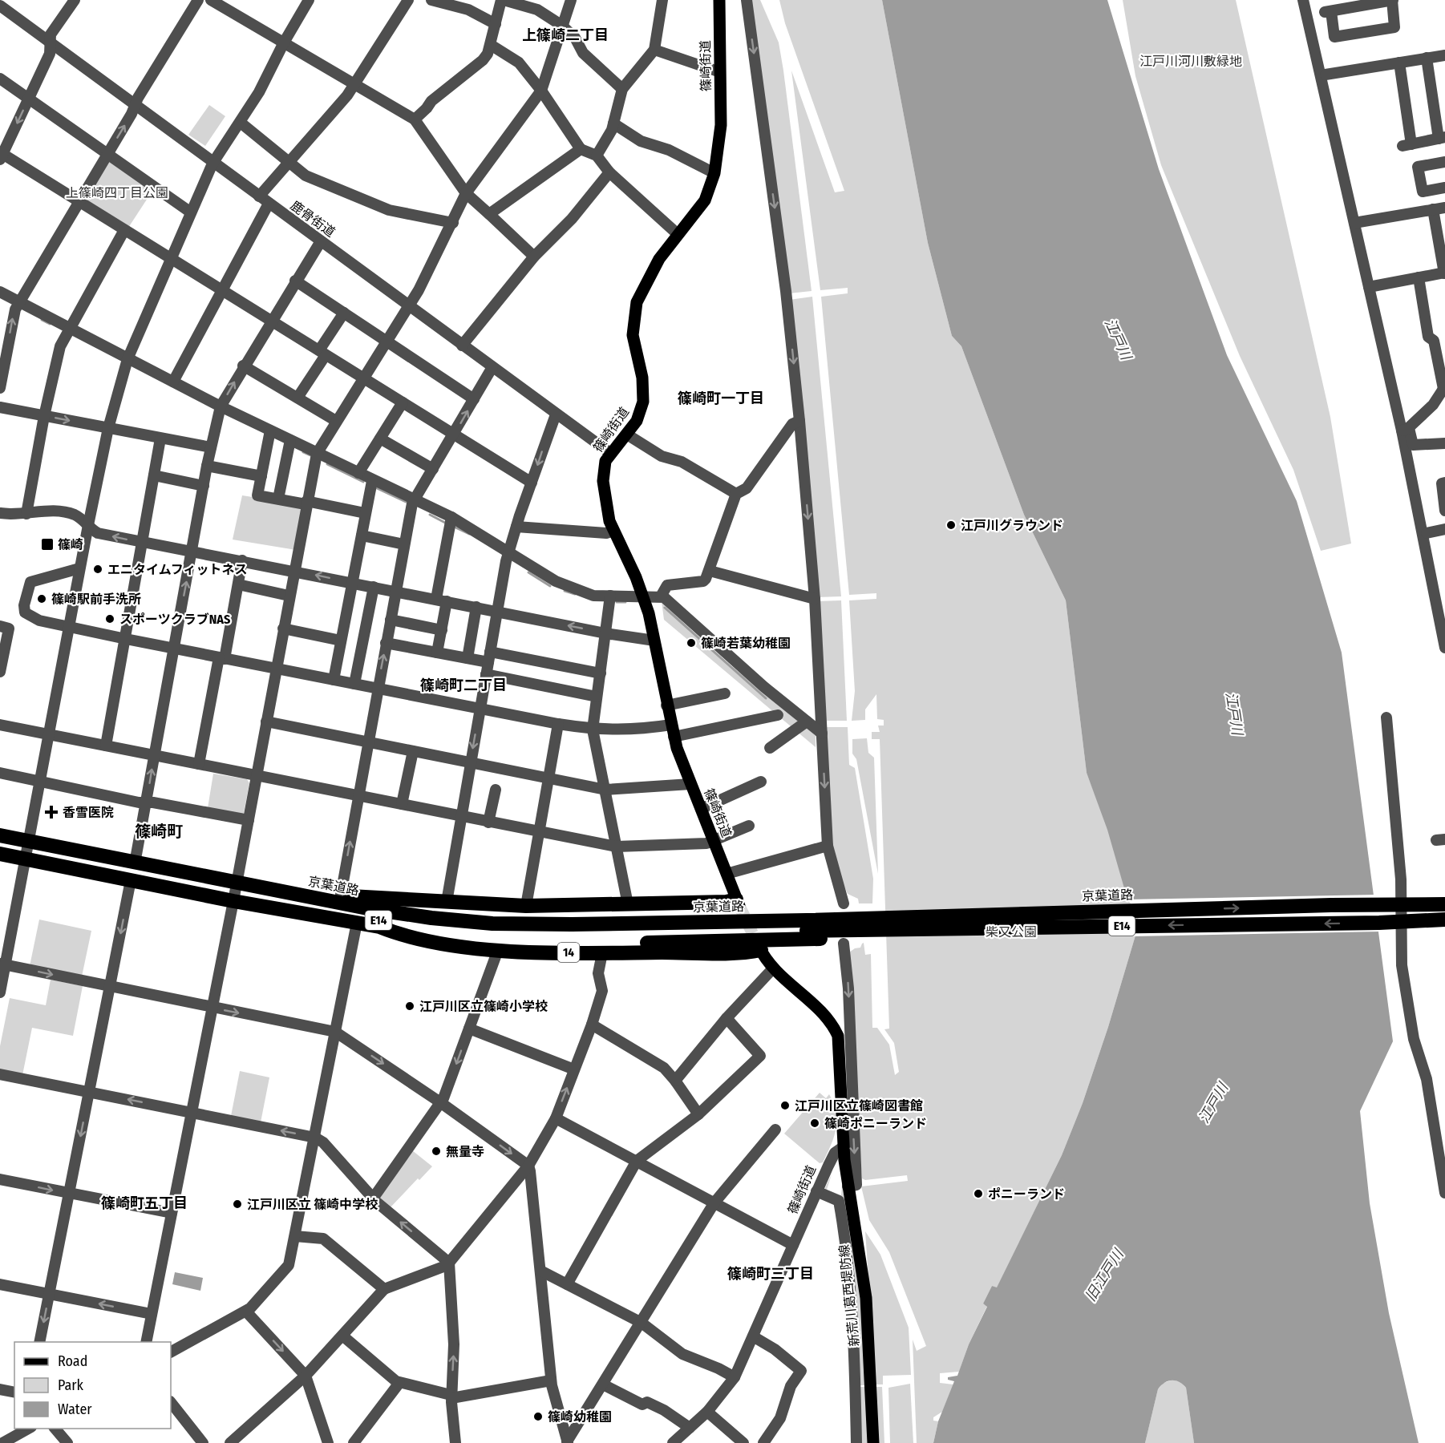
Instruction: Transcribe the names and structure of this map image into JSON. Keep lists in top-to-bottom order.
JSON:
{
  "streets": {
    "highway": ["京葉道路", "E14", "14"],
    "main road": ["篠崎街道", "新荒川葛西堤防線"],
    "street": ["鹿骨街道"]
  },
  "crossings": [
    ["篠崎街道", "鹿骨街道"],
    ["篠崎街道", "京葉道路"],
    ["篠崎街道", "新荒川葛西堤防線"],
    ["京葉道路", "E14"]
  ],
  "districts": [
    "上篠崎二丁目",
    "篠崎町一丁目",
    "篠崎町二丁目",
    "篠崎町",
    "篠崎町五丁目",
    "篠崎町三丁目"
  ],
  "water": ["江戸川", "旧江戸川"],
  "parks": ["江戸川河川敷緑地", "上篠崎四丁目公園", "柴又公園"],
  "places": {
    "other": [
      "江戸川グラウンド",
      "エニタイムフィットネス",
      "篠崎駅前手洗所",
      "スポーツクラブNAS",
      "篠崎若葉幼稚園",
      "江戸川区立篠崎小学校",
      "江戸川区立篠崎図書館",
      "篠崎ポニーランド",
      "無量寺",
      "ポニーランド",
      "江戸川区立 篠崎中学校",
      "篠崎幼稚園"
    ],
    "transit": ["篠崎"],
    "health": ["香雪医院"]
  },
  "legend": ["Road", "Park", "Water"]
}
